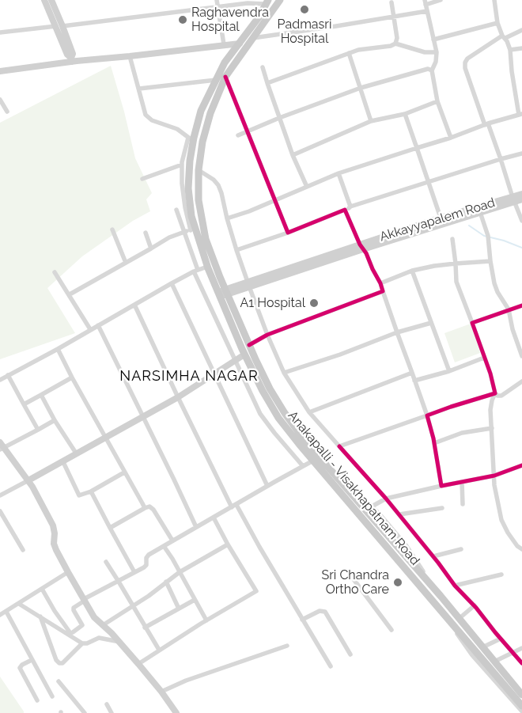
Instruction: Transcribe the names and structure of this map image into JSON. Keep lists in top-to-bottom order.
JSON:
{
  "streets": {
    "main road": ["Akkayyapalem Road", "Anakapalli - Visakhapatnam Road"]
  },
  "crossings": [
    ["Akkayyapalem Road", "Anakapalli - Visakhapatnam Road"]
  ],
  "districts": ["NARSIMHA NAGAR"],
  "places": [
    "Padmasri Hospital",
    "Raghavendra Hospital",
    "A1 Hospital",
    "Sri Chandra Ortho Care"
  ]
}
